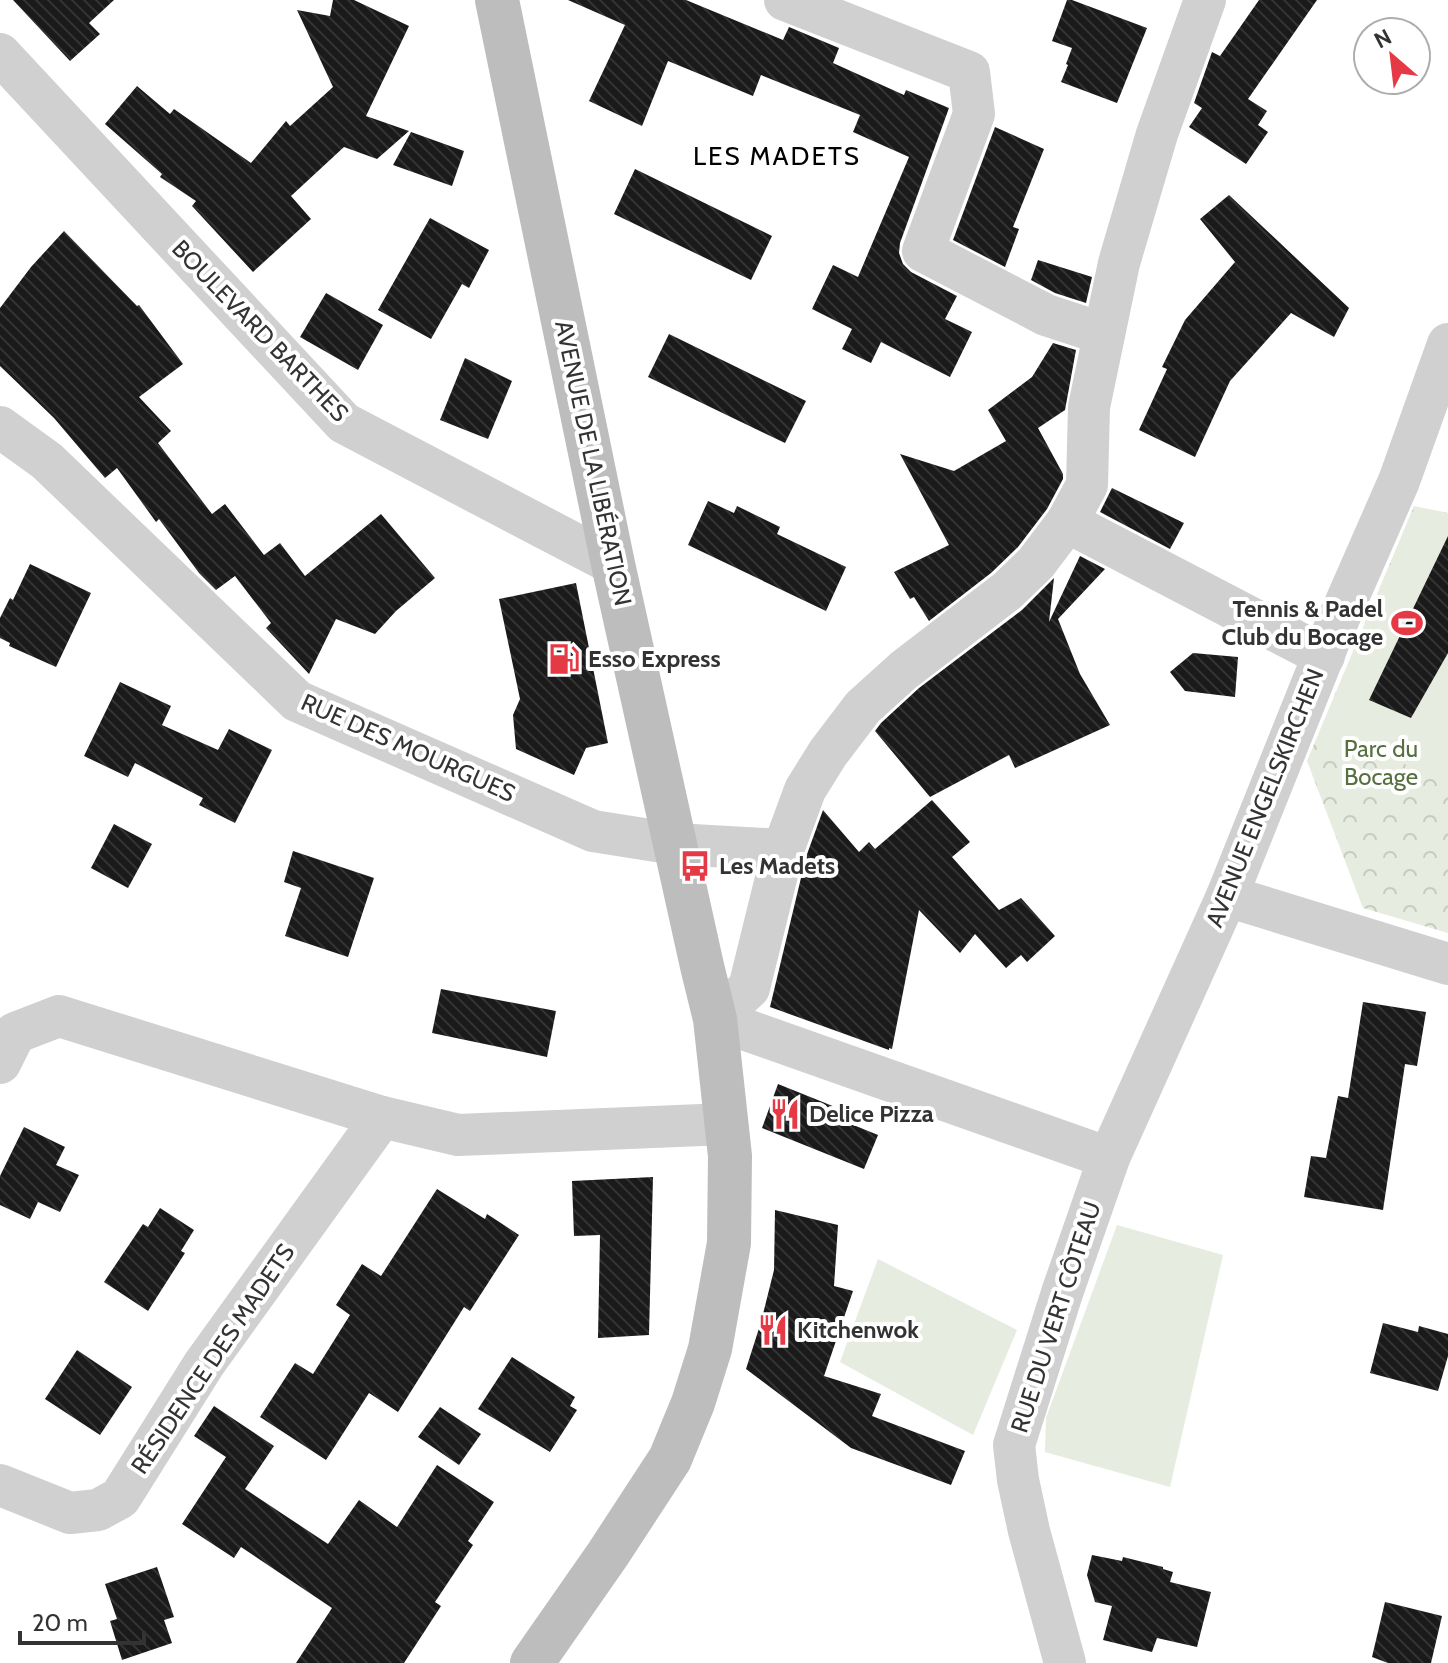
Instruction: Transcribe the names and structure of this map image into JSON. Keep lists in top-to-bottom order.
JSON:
{
  "streets": {
    "main road": ["AVENUE DE LA LIBÉRATION"],
    "street": [
      "BOULEVARD BARTHES",
      "RUE DES MOURGUES",
      "AVENUE ENGELSKIRCHEN",
      "RUE DU VERT CÔTEAU",
      "RÉSIDENCE DES MADETS"
    ]
  },
  "crossings": [
    ["BOULEVARD BARTHES", "AVENUE DE LA LIBÉRATION"],
    ["AVENUE DE LA LIBÉRATION", "RUE DES MOURGUES"],
    ["AVENUE ENGELSKIRCHEN", "RUE DU VERT CÔTEAU"]
  ],
  "districts": ["LES MADETS"],
  "parks": ["Parc du Bocage"],
  "places": {
    "sports": ["Tennis & Padel Club du Bocage"],
    "fuel station": ["Esso Express"],
    "bus stop": ["Les Madets"],
    "restaurant": ["Delice Pizza", "Kitchenwok"]
  },
  "scale_bar": "20 m",
  "north": "top left"
}
